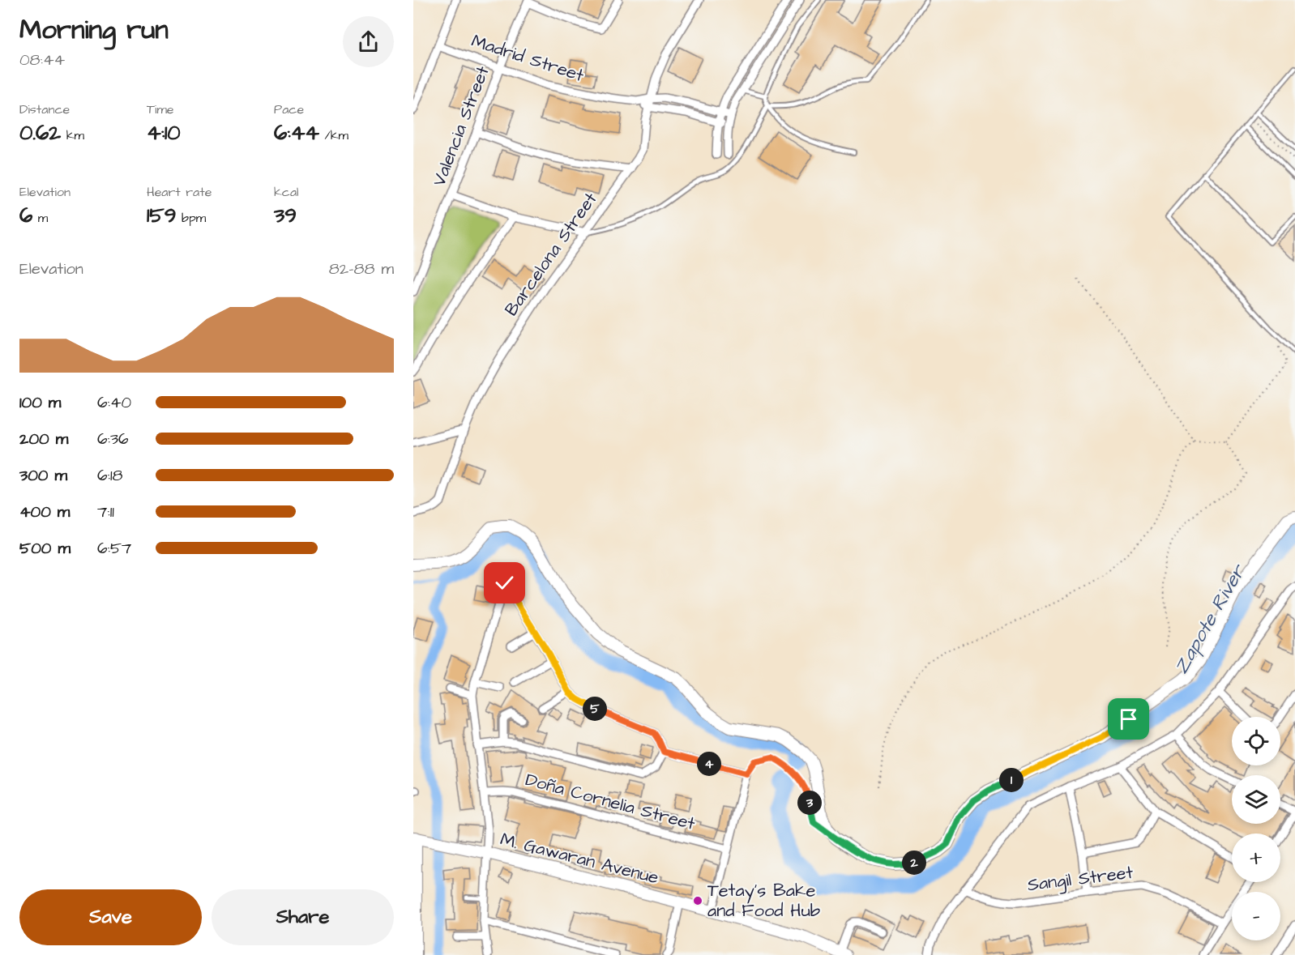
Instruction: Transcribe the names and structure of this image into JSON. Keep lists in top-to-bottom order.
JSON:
{
  "streets": {
    "street": [
      "Madrid Street",
      "Valencia Street",
      "Barcelona Street",
      "Doña Cornelia Street",
      "M. Gawaran Avenue",
      "Sangil Street"
    ]
  },
  "crossings": [
    ["Madrid Street", "Valencia Street"],
    ["Madrid Street", "Barcelona Street"]
  ],
  "water": ["Zapote River"],
  "places": ["Tetay's Bake and Food Hub"],
  "page": {
    "heading": ["Morning run", "08:44"],
    "stats": [
      ["Distance", "0.62 km"],
      ["Time", "4:10"],
      ["Pace", "6:44 /km"],
      ["Elevation", "6 m"],
      ["Heart rate", "159 bpm"],
      ["kcal", "39"]
    ],
    "chart": ["Elevation", "82–88 m"],
    "list": [
      {
        "name": "100 m",
        "note": "6:40"
      },
      {
        "name": "200 m",
        "note": "6:36"
      },
      {
        "name": "300 m",
        "note": "6:18"
      },
      {
        "name": "400 m",
        "note": "7:11"
      },
      {
        "name": "500 m",
        "note": "6:57"
      }
    ],
    "pins": [
      "5",
      "4",
      "1",
      "3",
      "2"
    ],
    "map_buttons": ["+", "−"],
    "buttons": ["Save", "Share"]
  }
}
